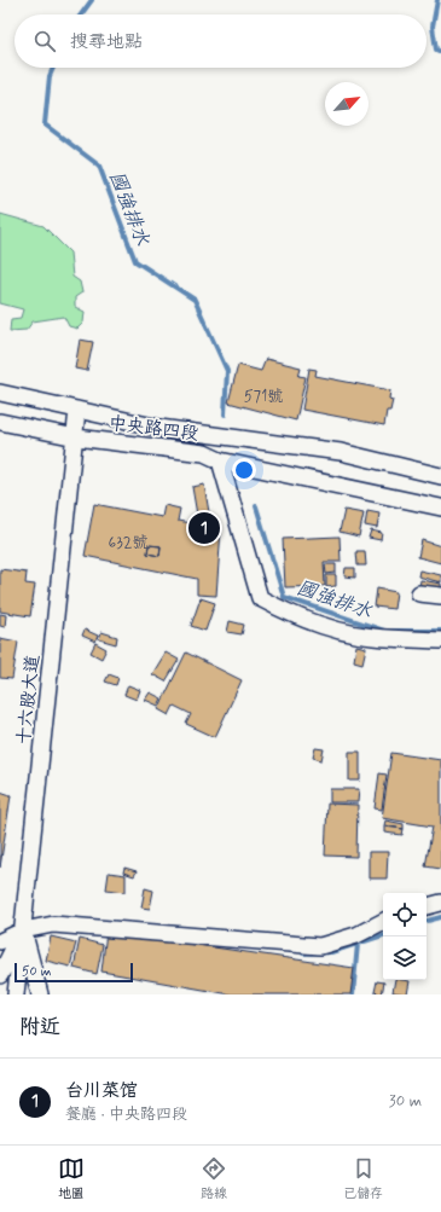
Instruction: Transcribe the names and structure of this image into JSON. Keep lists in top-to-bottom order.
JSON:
{
  "streets": {
    "street": ["中央路四段", "十六股大道"]
  },
  "crossings": [
    ["中央路四段", "十六股大道"]
  ],
  "water": ["國強排水"],
  "house_numbers": ["571號", "632號"],
  "scale_bar": "50 m",
  "north": "top right",
  "page": {
    "search": "搜尋地點",
    "pins": "1",
    "scale": "50 m",
    "heading": "附近",
    "list": [
      {
        "mark": "1",
        "name": "台川菜馆",
        "note": "餐廳 · 中央路四段",
        "value": "30 m"
      }
    ],
    "nav": ["地圖", "路線", "已儲存"]
  }
}
